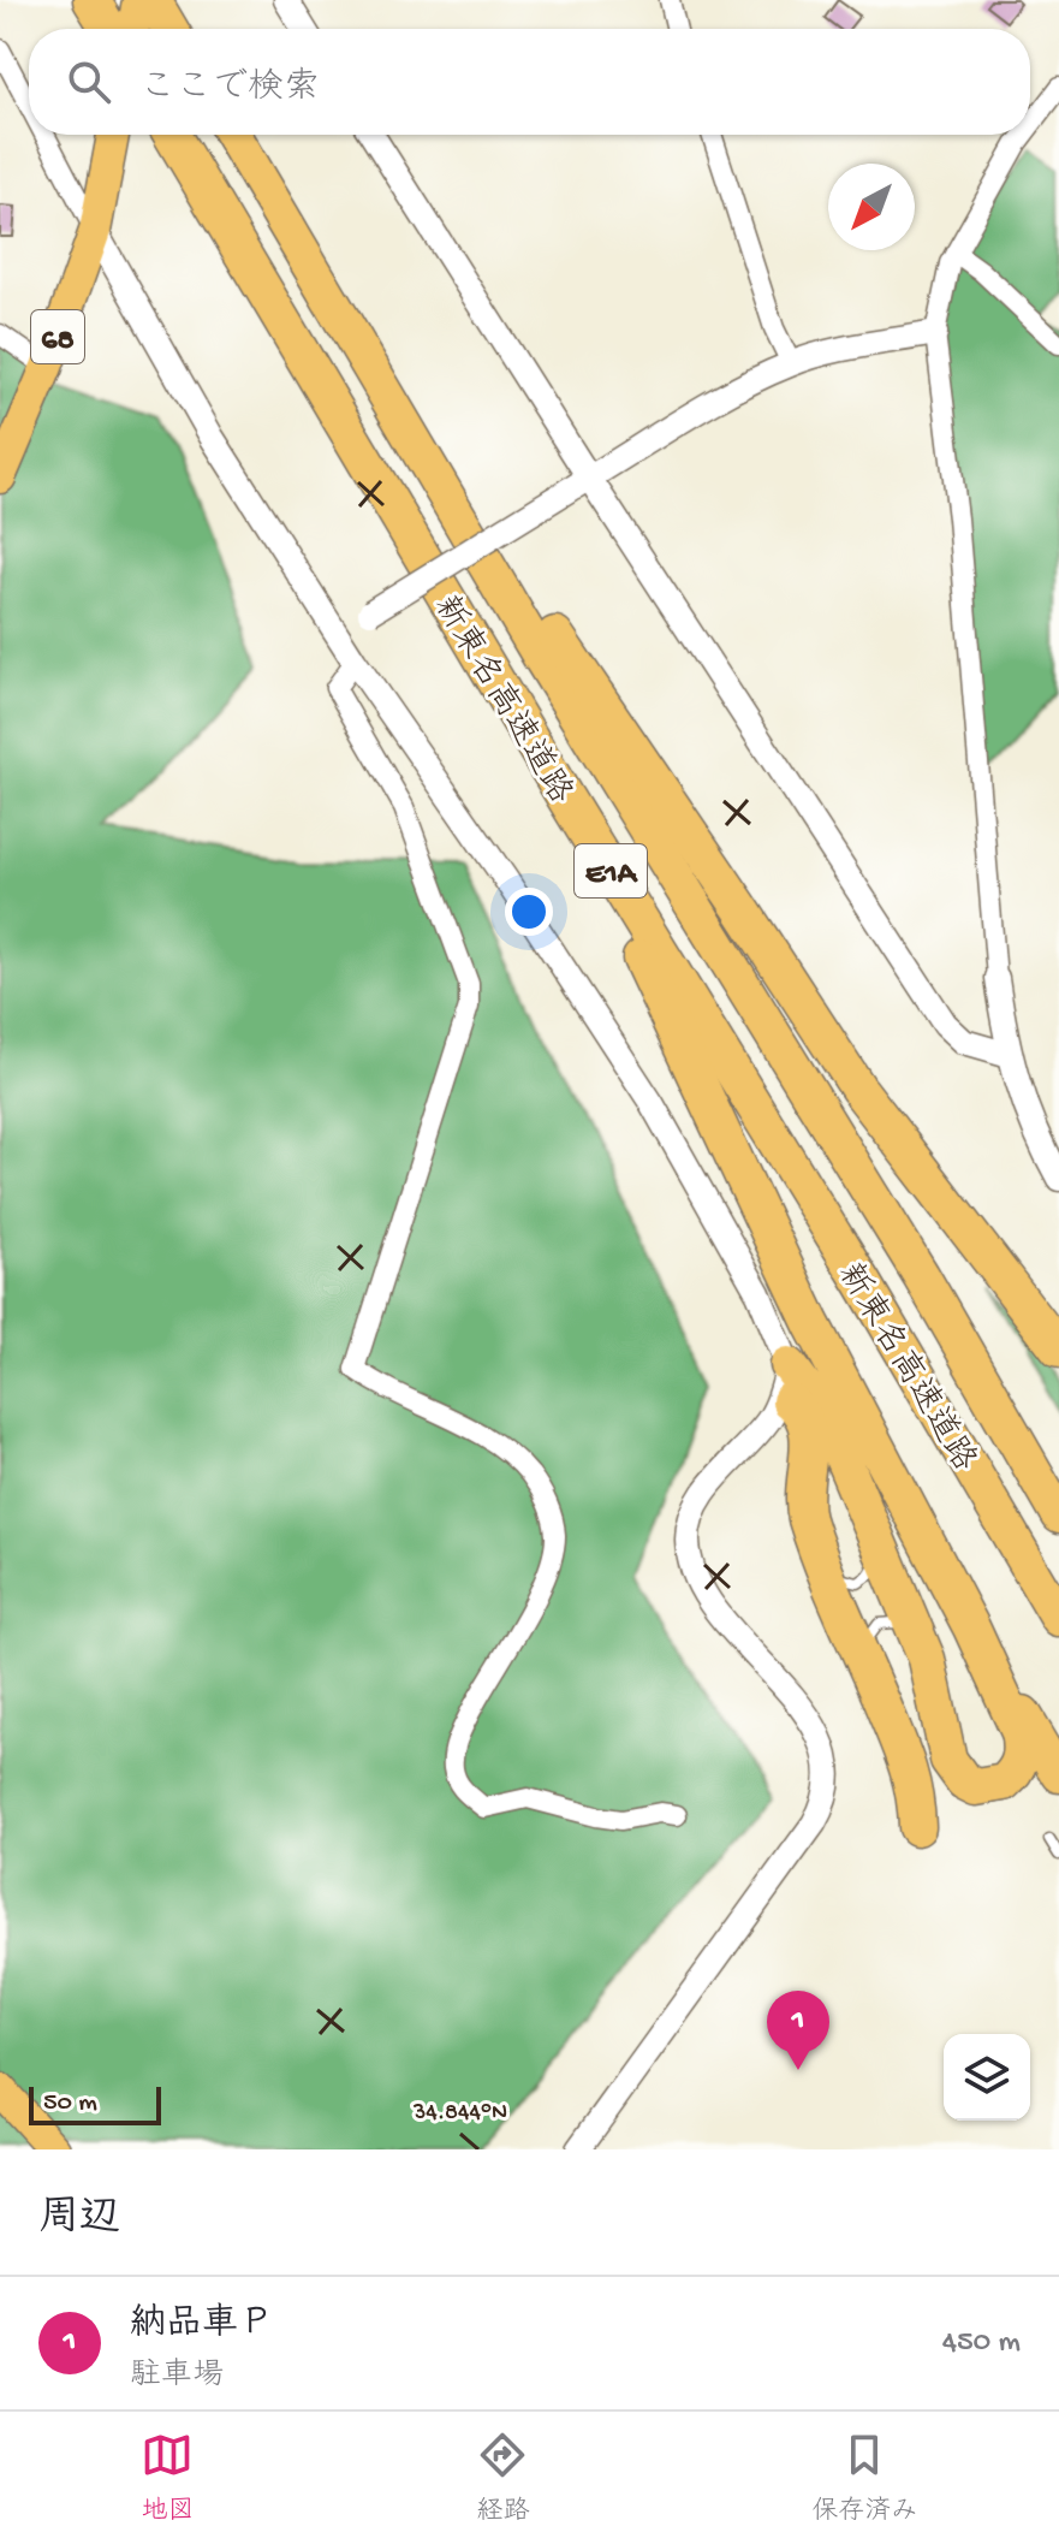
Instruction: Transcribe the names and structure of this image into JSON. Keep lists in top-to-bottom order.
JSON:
{
  "streets": {
    "highway": ["新東名高速道路", "E1A"],
    "main road": ["68"]
  },
  "scale_bar": "50 m",
  "north": "bottom left",
  "page": {
    "search": "ここで検索",
    "pins": "1",
    "scale": "50 m",
    "heading": "周辺",
    "list": [
      {
        "mark": "1",
        "name": "納品車Ｐ",
        "note": "駐車場",
        "value": "450 m"
      }
    ],
    "nav": ["地図", "経路", "保存済み"]
  },
  "coordinates": ["34.844°N"]
}
